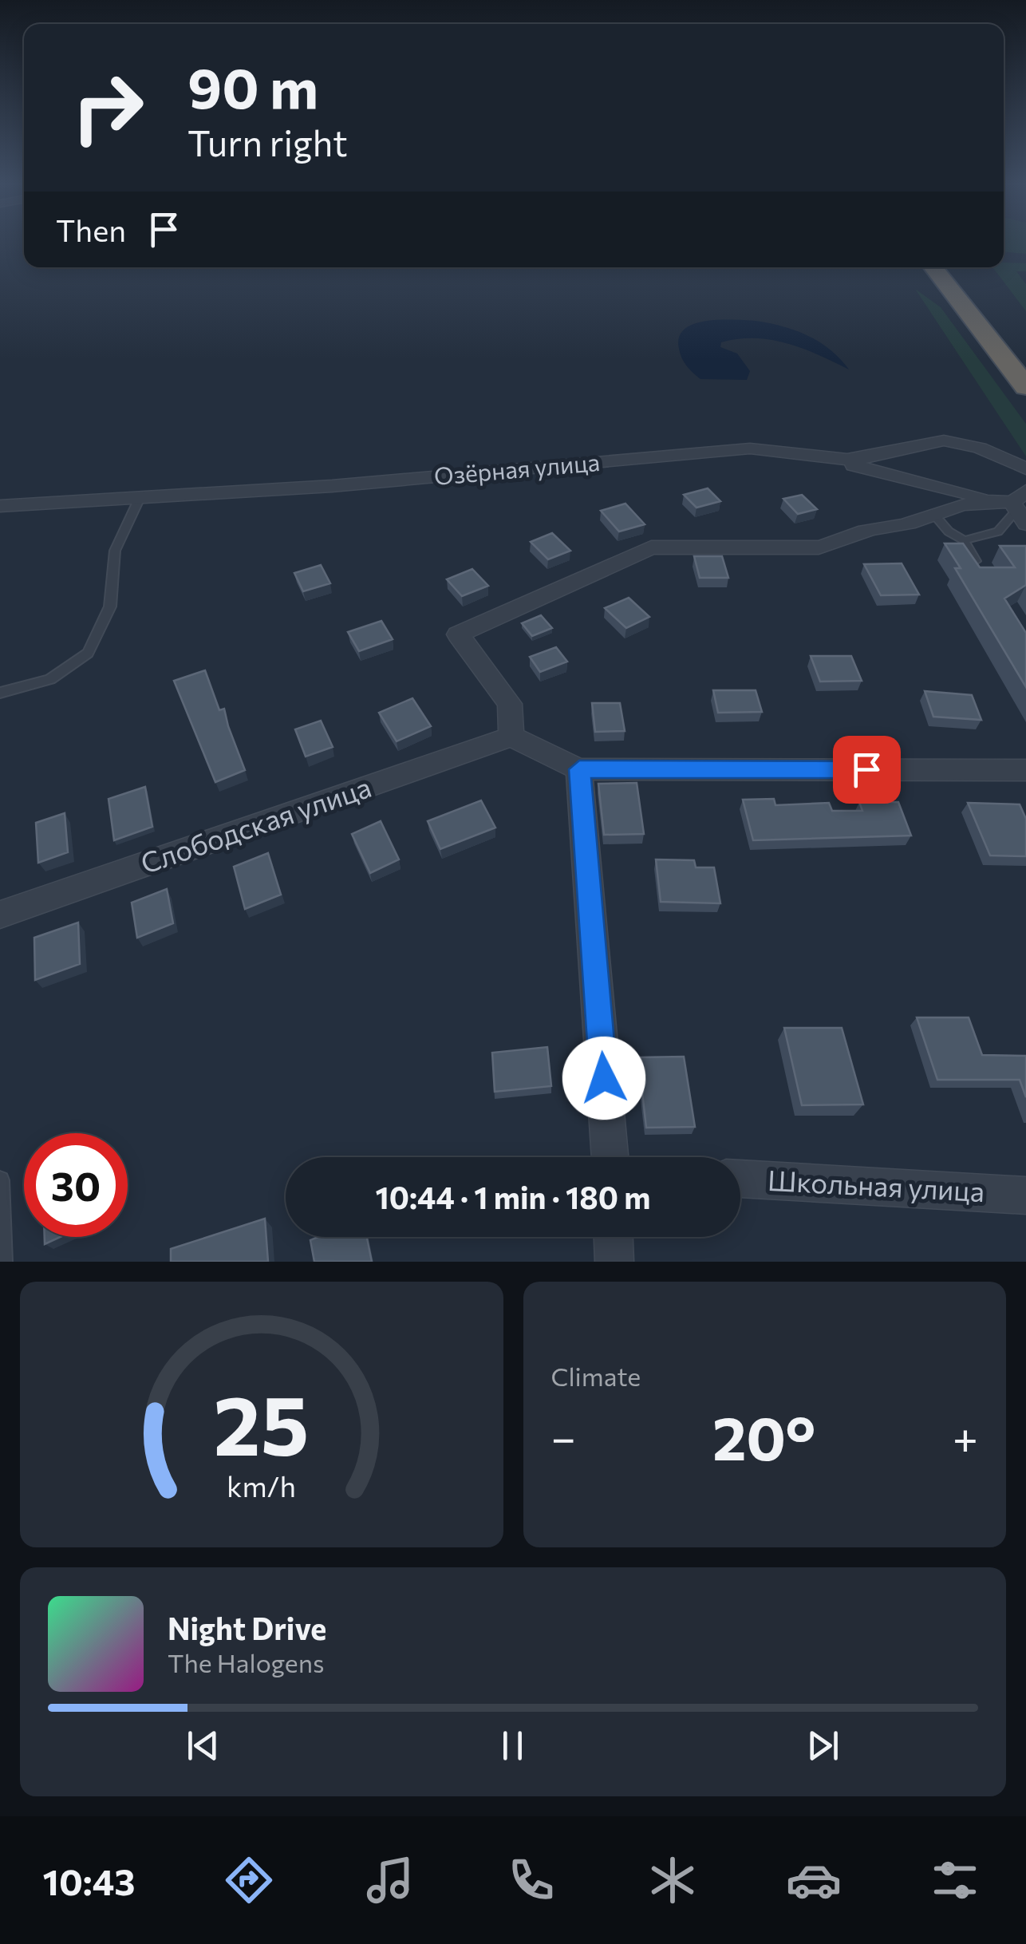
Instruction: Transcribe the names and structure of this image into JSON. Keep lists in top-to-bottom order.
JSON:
{
  "streets": {
    "street": ["Озёрная улица", "Слободская улица", "Школьная улица"]
  },
  "page": {
    "turn": ["90 m", "Turn right"],
    "then": "Then",
    "limit": "30",
    "trip": "10:44 · 1 min · 180 m",
    "tile": "Climate",
    "heat": ["−", "20°", "+"],
    "song": ["Night Drive", "The Halogens"],
    "tabs": "10:43",
    "gauge": ["25", "km/h"]
  }
}
